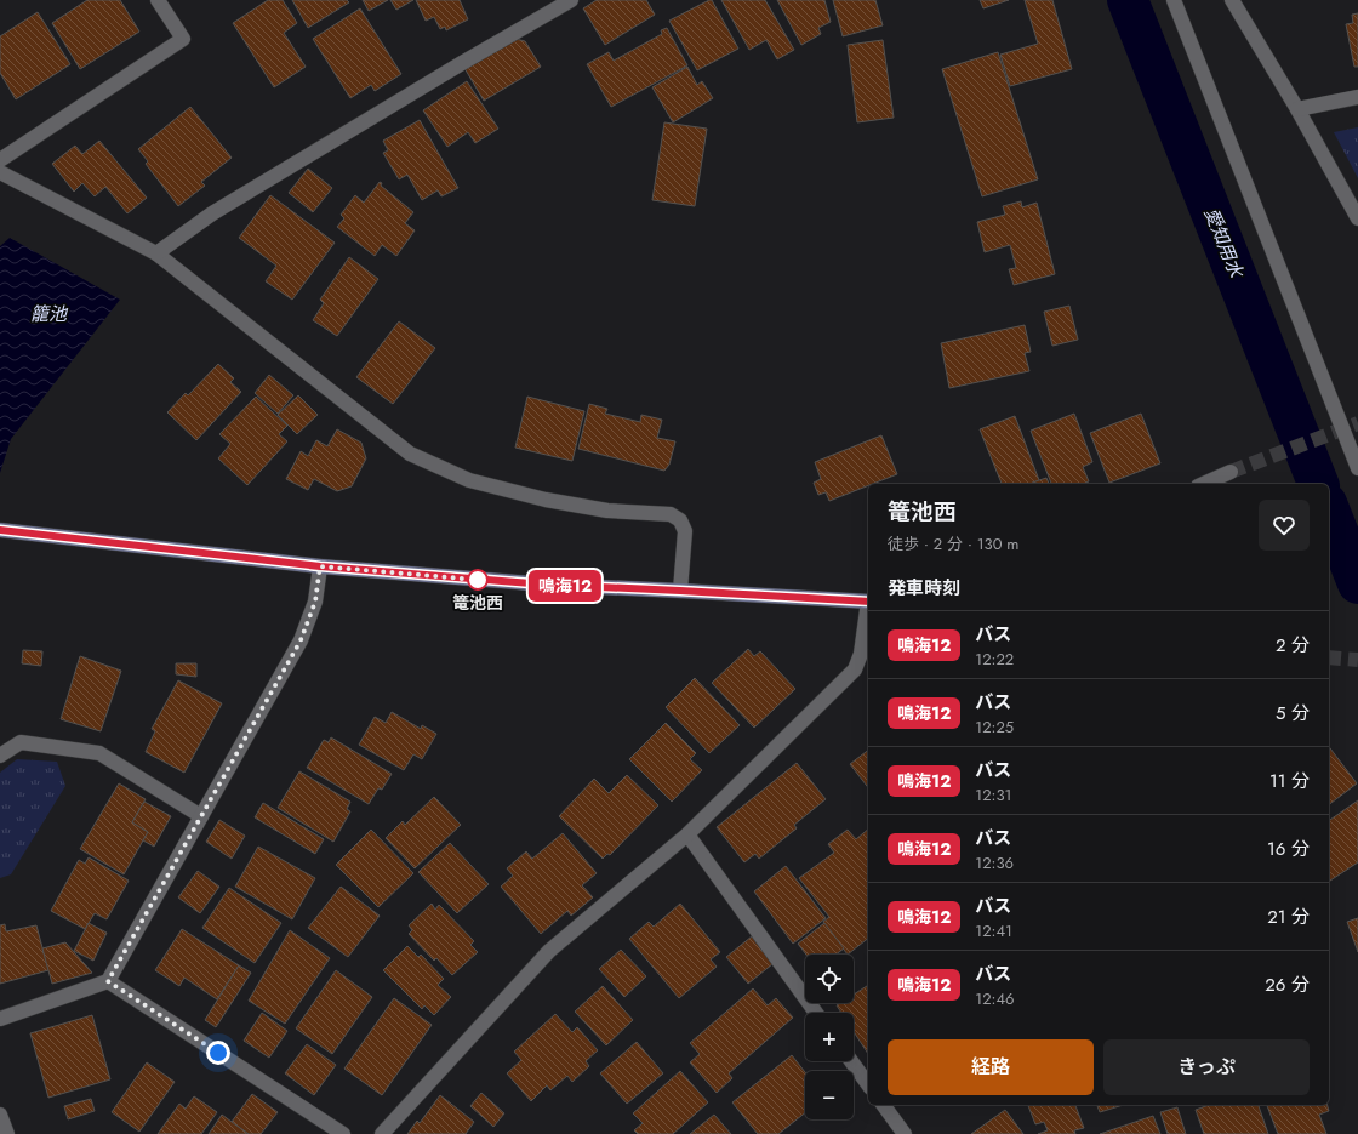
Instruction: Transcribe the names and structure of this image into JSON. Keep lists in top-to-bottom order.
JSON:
{
  "water": ["愛知用水", "籠池"],
  "places": ["篭池西"],
  "lines": ["bus line 鳴海12"],
  "page": {
    "on_map": "鳴海12",
    "heading": [
      ["篭池西", "徒歩 · 2 分 · 130 m"],
      "発車時刻"
    ],
    "list": [
      {
        "mark": "鳴海12",
        "name": "バス",
        "note": "12:22",
        "value": "2 分"
      },
      {
        "mark": "鳴海12",
        "name": "バス",
        "note": "12:25",
        "value": "5 分"
      },
      {
        "mark": "鳴海12",
        "name": "バス",
        "note": "12:31",
        "value": "11 分"
      },
      {
        "mark": "鳴海12",
        "name": "バス",
        "note": "12:36",
        "value": "16 分"
      },
      {
        "mark": "鳴海12",
        "name": "バス",
        "note": "12:41",
        "value": "21 分"
      },
      {
        "mark": "鳴海12",
        "name": "バス",
        "note": "12:46",
        "value": "26 分"
      }
    ],
    "map_buttons": ["+", "−"],
    "buttons": ["経路", "きっぷ"]
  }
}
